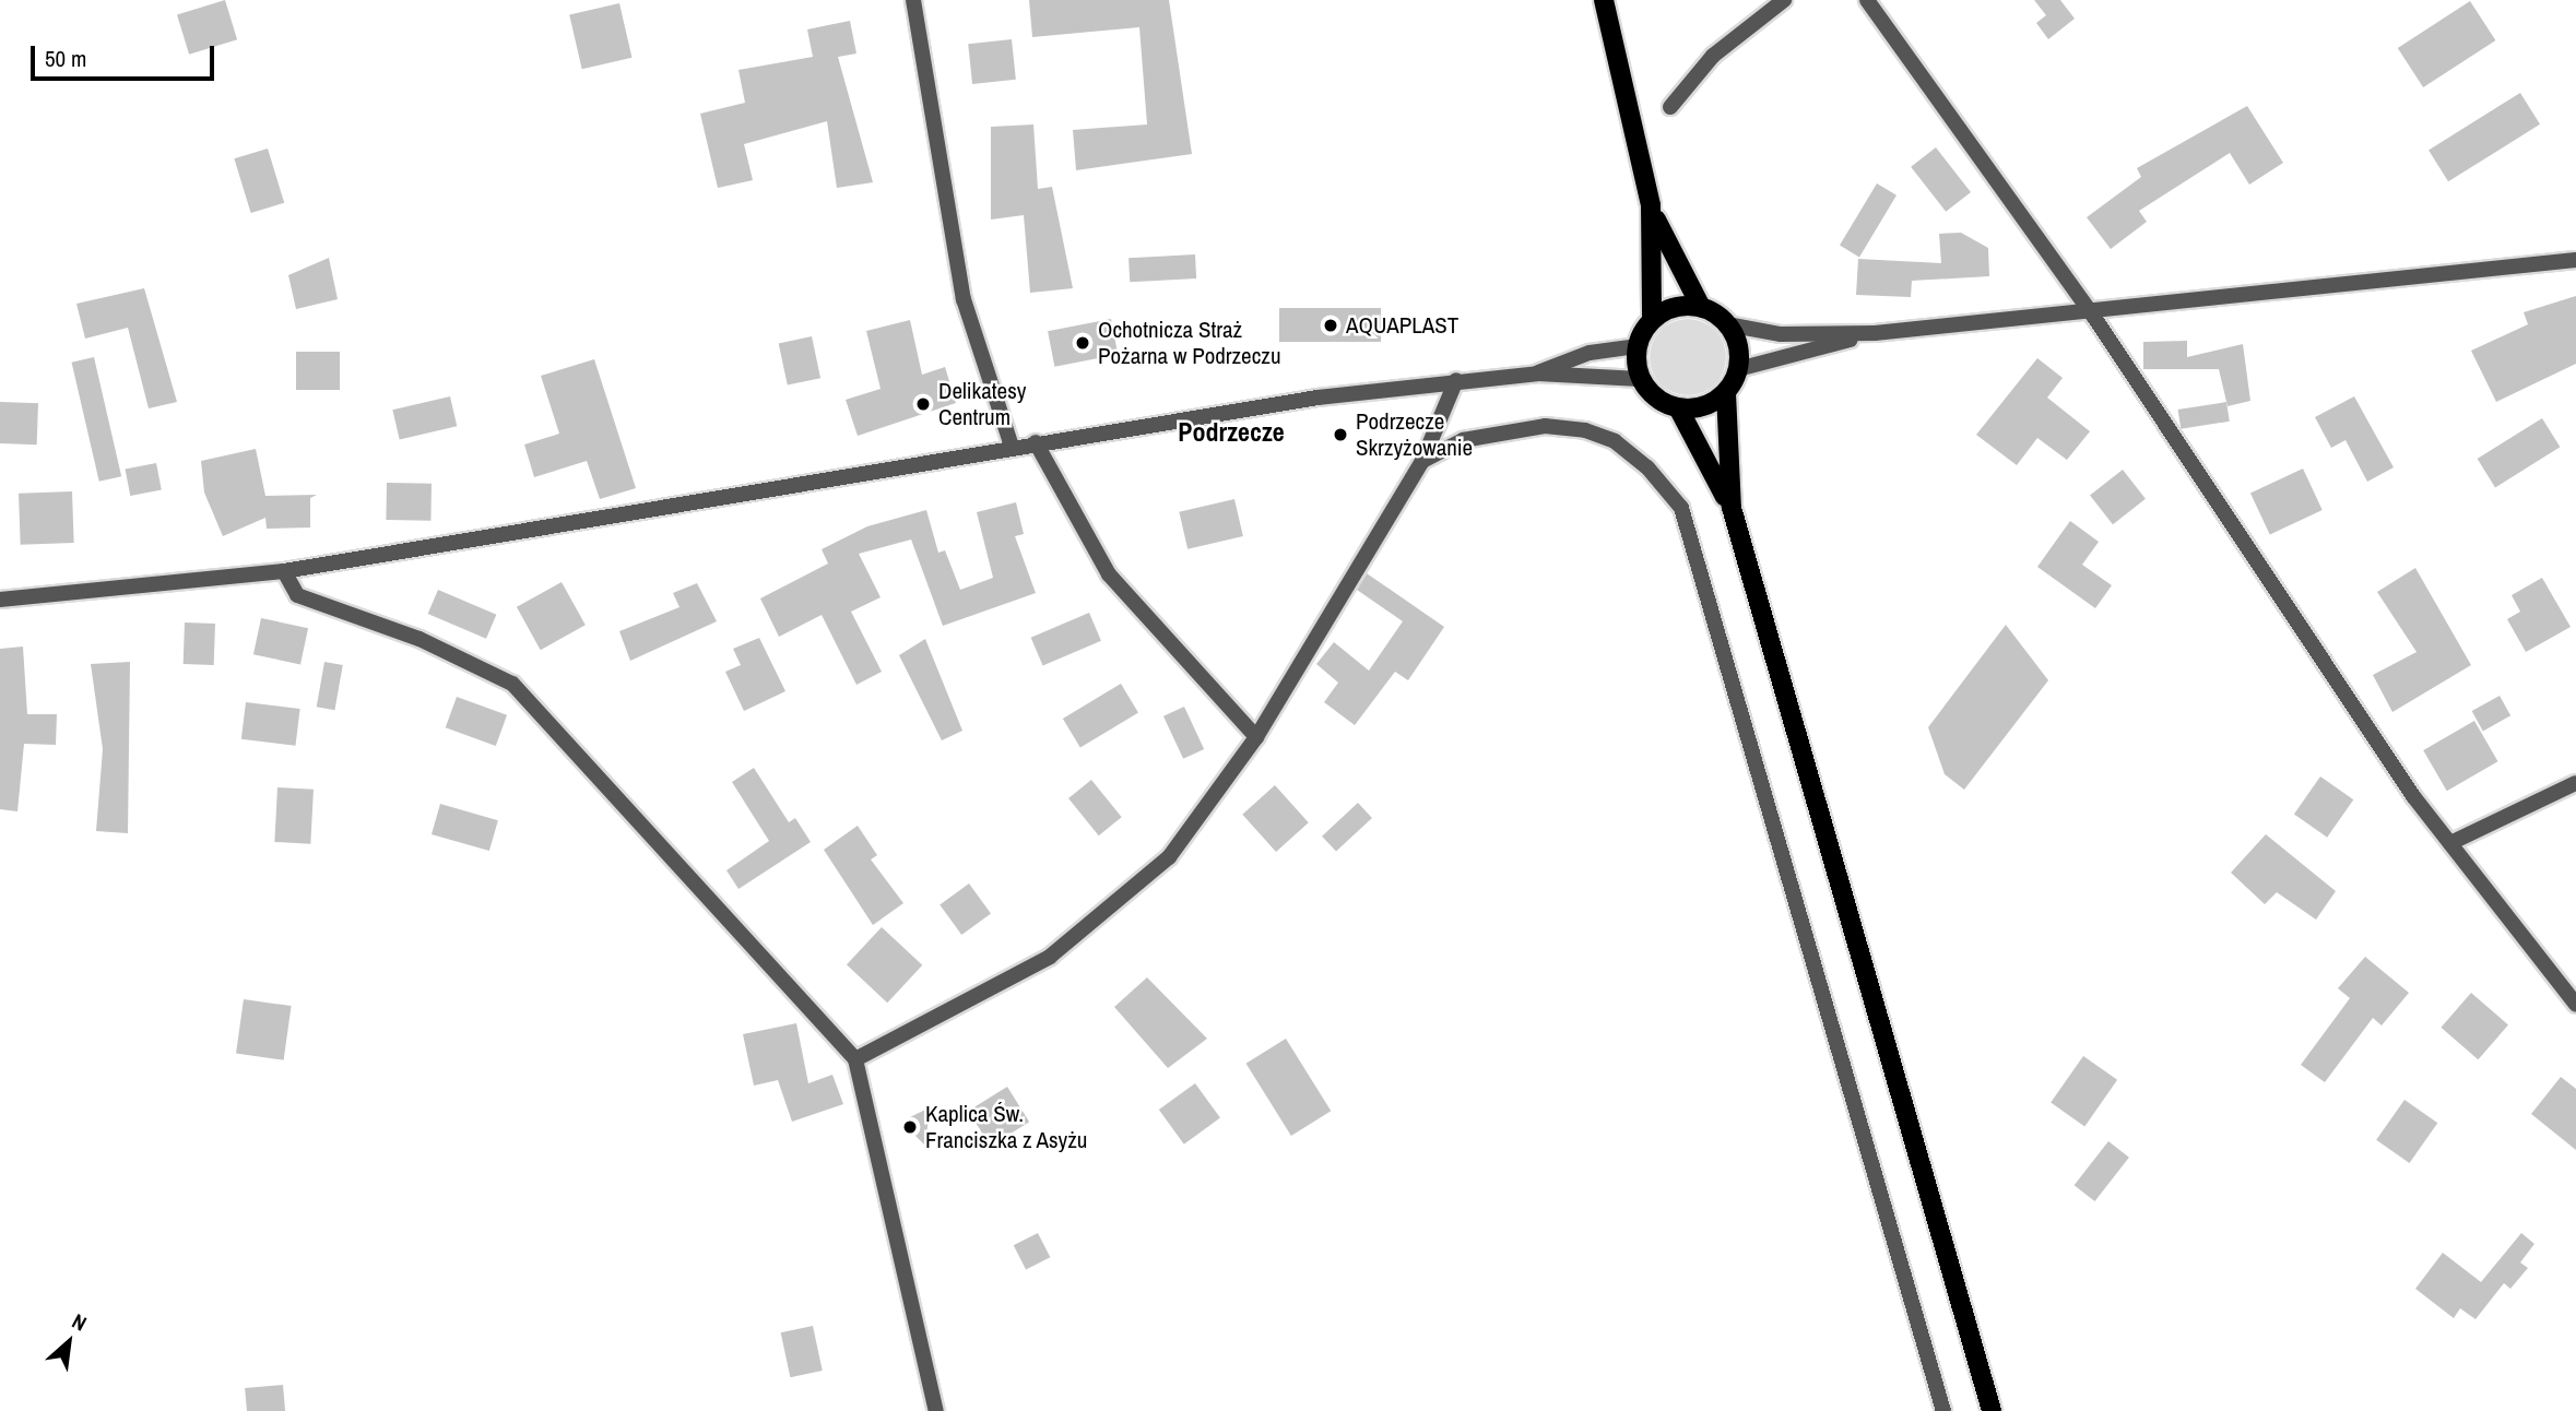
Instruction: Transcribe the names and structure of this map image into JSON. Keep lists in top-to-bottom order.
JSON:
{
  "districts": ["Podrzecze"],
  "places": [
    "AQUAPLAST",
    "Ochotnicza Straż Pożarna w Podrzeczu",
    "Delikatesy Centrum",
    "Podrzecze Skrzyżowanie",
    "Kaplica Św. Franciszka z Asyżu"
  ],
  "scale_bar": "50 m",
  "north": "top right"
}
